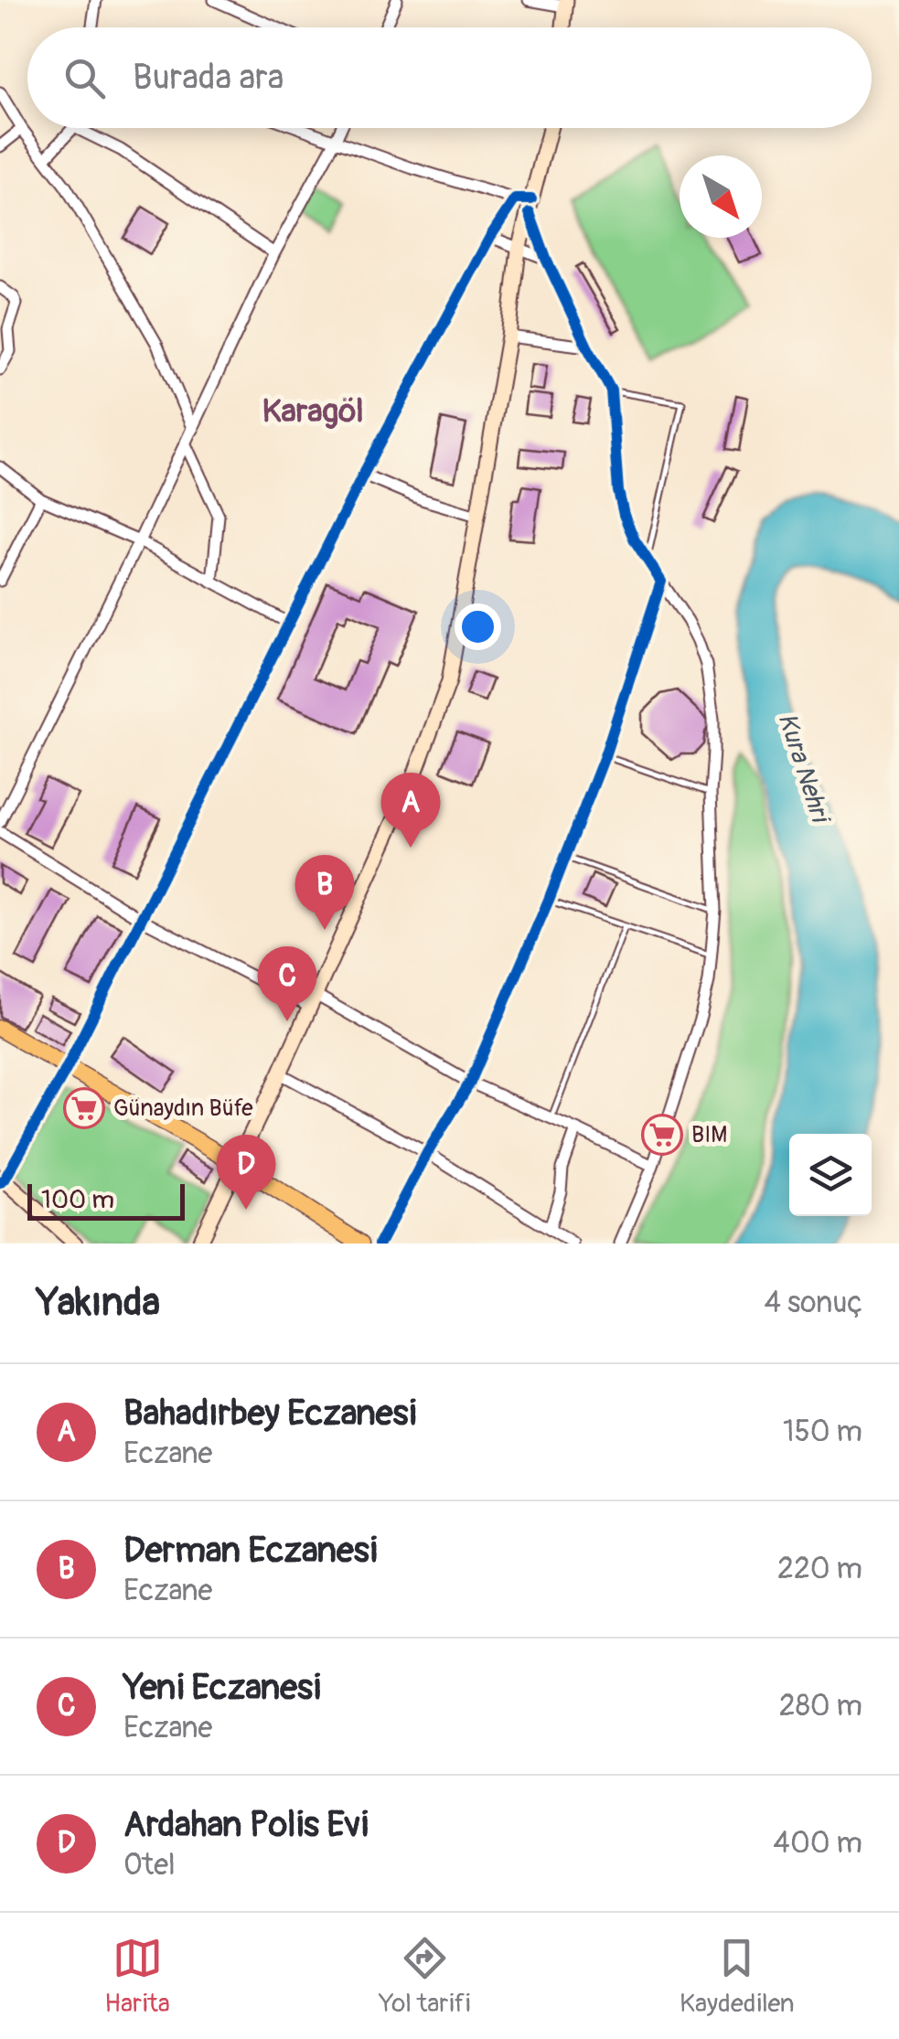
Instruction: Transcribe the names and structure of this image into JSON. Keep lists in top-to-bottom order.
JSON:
{
  "districts": ["Karagöl"],
  "water": ["Kura Nehri"],
  "places": {
    "supermarket": ["Günaydın Büfe", "BIM"]
  },
  "scale_bar": "100 m",
  "north": "bottom right",
  "page": {
    "search": "Burada ara",
    "pins": [
      "A",
      "B",
      "C",
      "D"
    ],
    "scale": "100 m",
    "heading": ["Yakında", "4 sonuç"],
    "list": [
      {
        "mark": "A",
        "name": "Bahadırbey Eczanesi",
        "note": "Eczane",
        "value": "150 m"
      },
      {
        "mark": "B",
        "name": "Derman Eczanesi",
        "note": "Eczane",
        "value": "220 m"
      },
      {
        "mark": "C",
        "name": "Yeni Eczanesi",
        "note": "Eczane",
        "value": "280 m"
      },
      {
        "mark": "D",
        "name": "Ardahan Polis Evi",
        "note": "Otel",
        "value": "400 m"
      }
    ],
    "nav": ["Harita", "Yol tarifi", "Kaydedilen"]
  }
}
